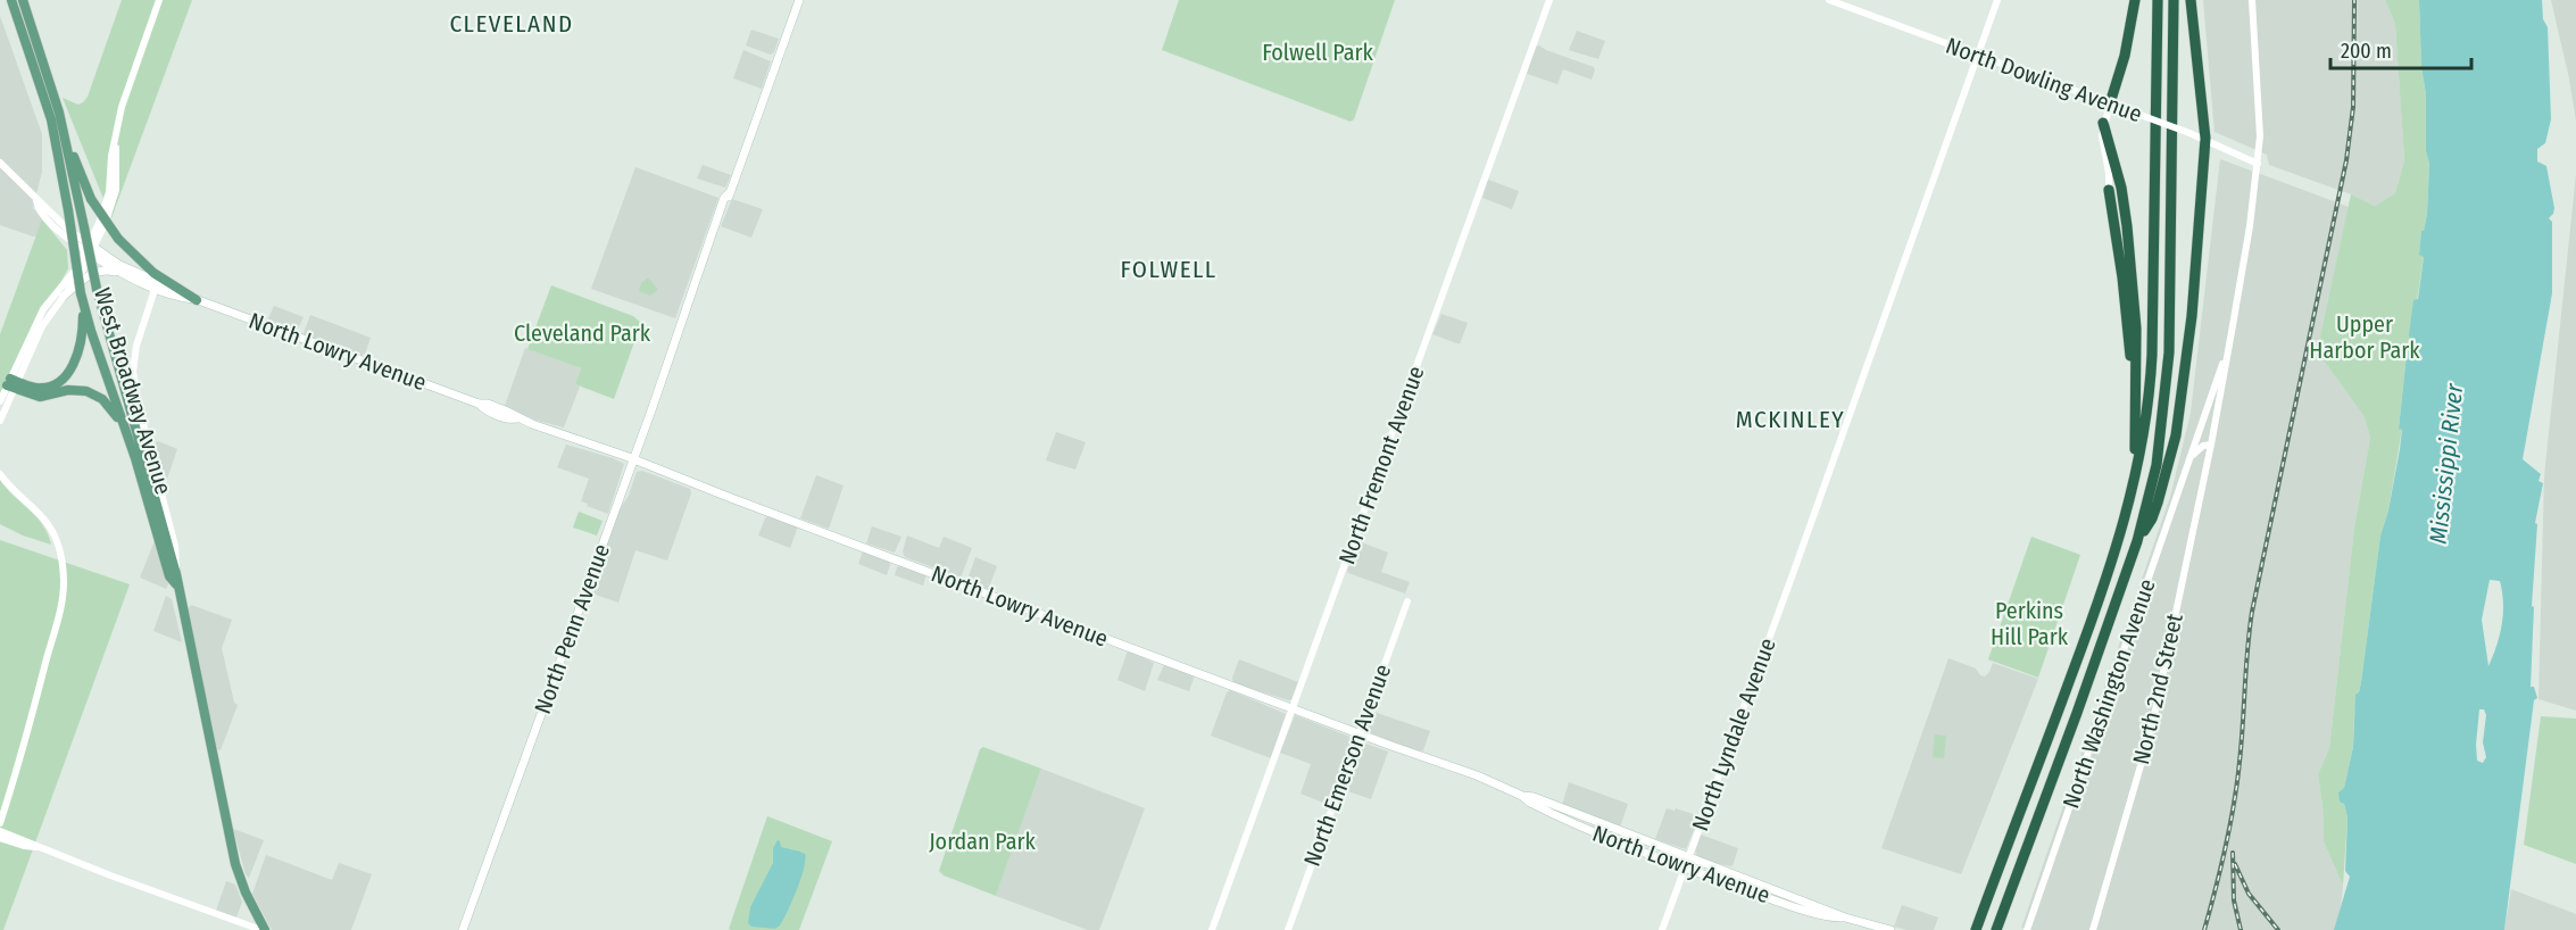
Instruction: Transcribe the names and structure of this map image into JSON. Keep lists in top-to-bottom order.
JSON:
{
  "streets": {
    "main road": ["North Lowry Avenue", "West Broadway Avenue", "North Penn Avenue"],
    "street": [
      "North Dowling Avenue",
      "North Fremont Avenue",
      "North 2nd Street",
      "North Washington Avenue",
      "North Lyndale Avenue",
      "North Emerson Avenue"
    ]
  },
  "crossings": [
    ["North Dowling Avenue", "North Washington Avenue"],
    ["North Dowling Avenue", "North Lyndale Avenue"],
    ["North Lowry Avenue", "West Broadway Avenue"],
    ["North Lowry Avenue", "North Fremont Avenue"],
    ["North Lowry Avenue", "North Penn Avenue"],
    ["North Lowry Avenue", "North Lyndale Avenue"],
    ["North Lowry Avenue", "North Emerson Avenue"],
    ["North 2nd Street", "North Washington Avenue"]
  ],
  "districts": ["CLEVELAND", "FOLWELL", "MCKINLEY"],
  "water": ["Mississippi River"],
  "parks": [
    "Folwell Park",
    "Upper Harbor Park",
    "Cleveland Park",
    "Perkins Hill Park",
    "Jordan Park"
  ],
  "scale_bar": "200 m"
}
